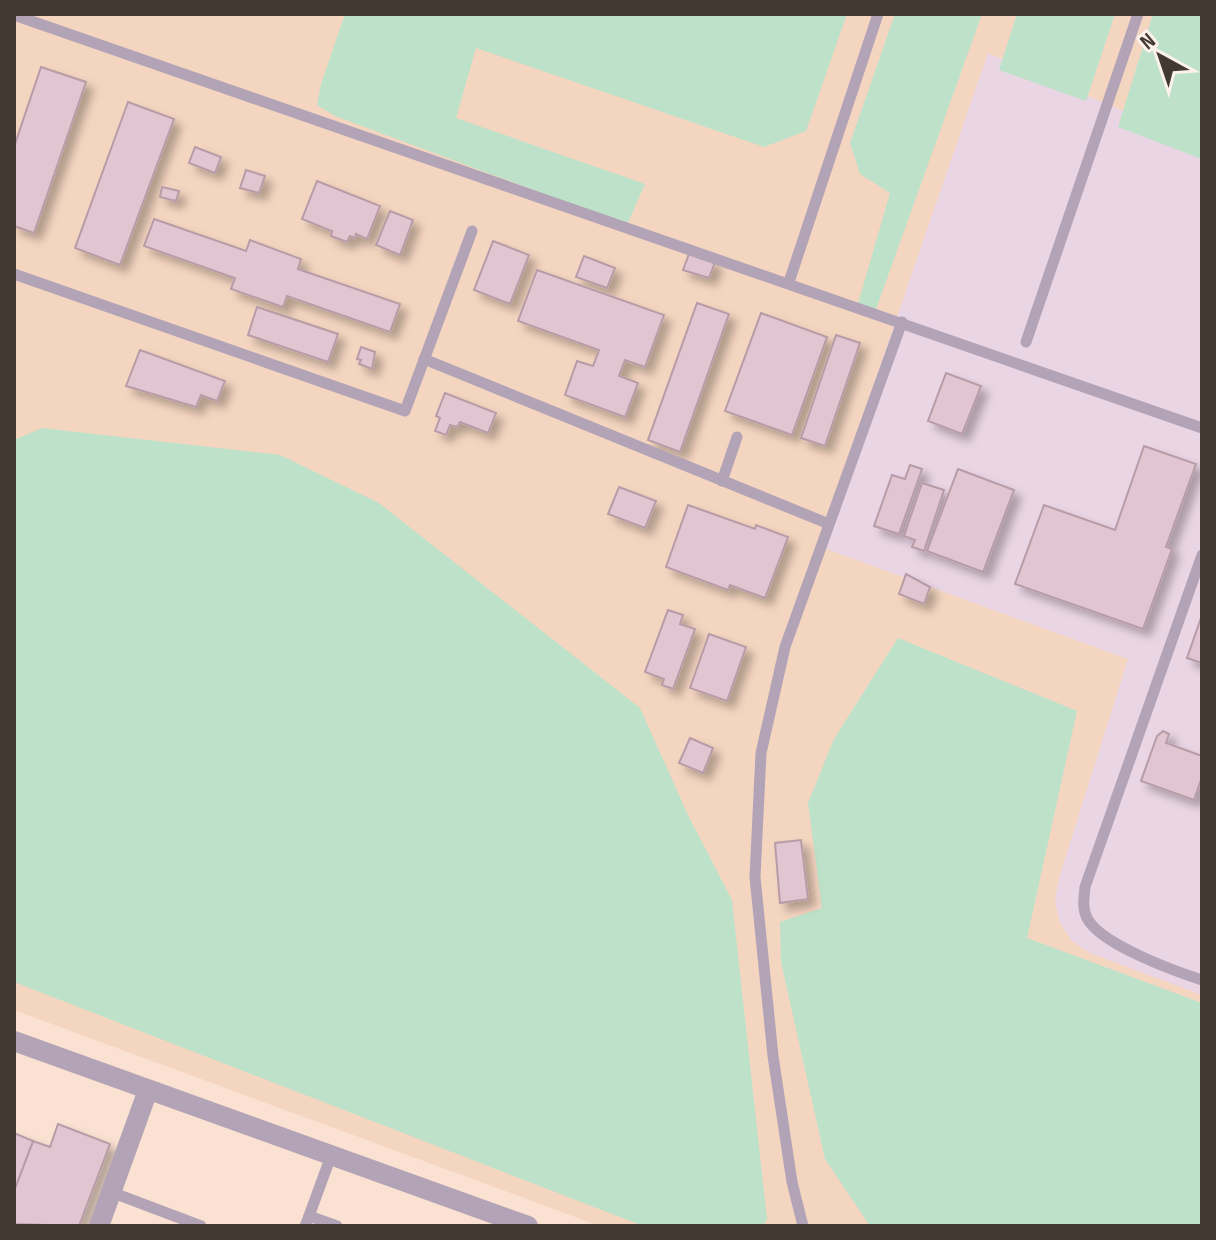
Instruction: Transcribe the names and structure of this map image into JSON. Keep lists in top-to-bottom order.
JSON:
{
  "north": "top left"
}
